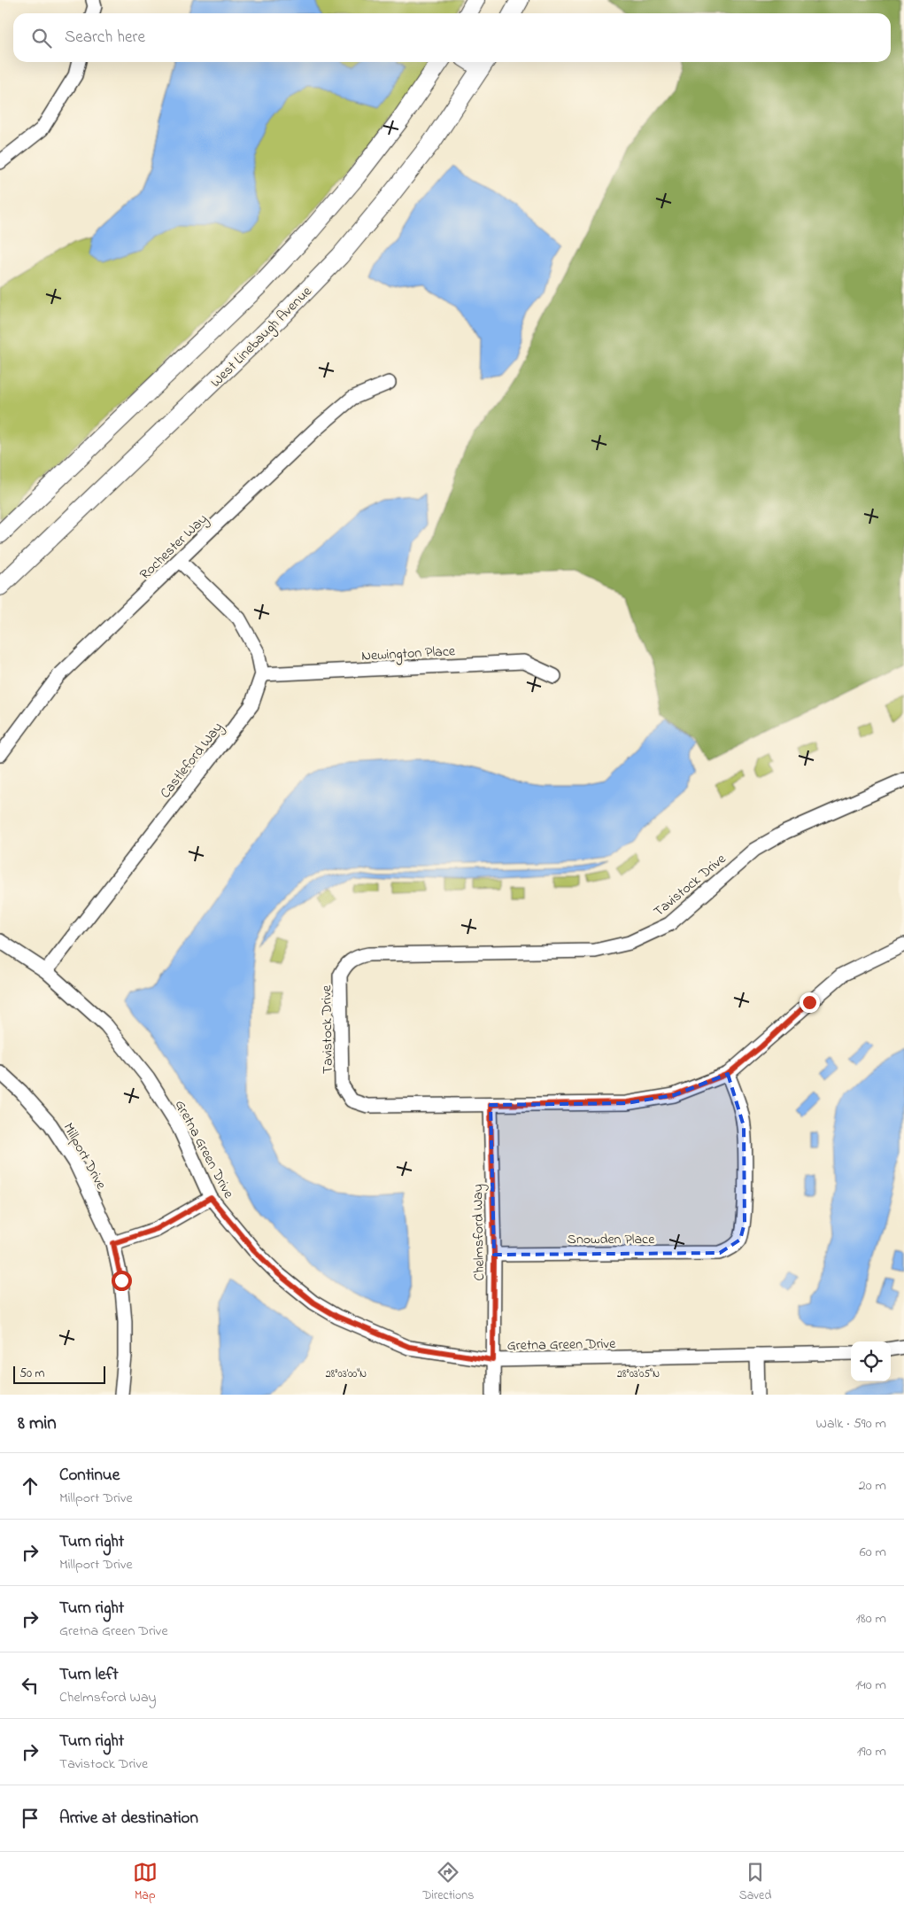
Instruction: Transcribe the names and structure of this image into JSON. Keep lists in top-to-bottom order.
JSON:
{
  "streets": {
    "main road": ["West Linebaugh Avenue"],
    "street": [
      "Rochester Way",
      "Newington Place",
      "Castleford Way",
      "Tavistock Drive",
      "Gretna Green Drive",
      "Millport Drive",
      "Chelmsford Way",
      "Snowden Place"
    ]
  },
  "crossings": [
    ["Newington Place", "Castleford Way"],
    ["Castleford Way", "Gretna Green Drive"],
    ["Tavistock Drive", "Chelmsford Way"],
    ["Tavistock Drive", "Snowden Place"],
    ["Gretna Green Drive", "Chelmsford Way"],
    ["Chelmsford Way", "Snowden Place"]
  ],
  "scale_bar": "50 m",
  "page": {
    "search": "Search here",
    "scale": "50 m",
    "heading": ["8 min", "Walk · 590 m"],
    "list": [
      ["Continue", "Millport Drive", "20 m"],
      ["Turn right", "Millport Drive", "60 m"],
      ["Turn right", "Gretna Green Drive", "180 m"],
      ["Turn left", "Chelmsford Way", "140 m"],
      ["Turn right", "Tavistock Drive", "190 m"],
      "Arrive at destination"
    ],
    "nav": ["Map", "Directions", "Saved"]
  },
  "coordinates": ["28°03'00\"N", "28°03'05\"N"]
}
